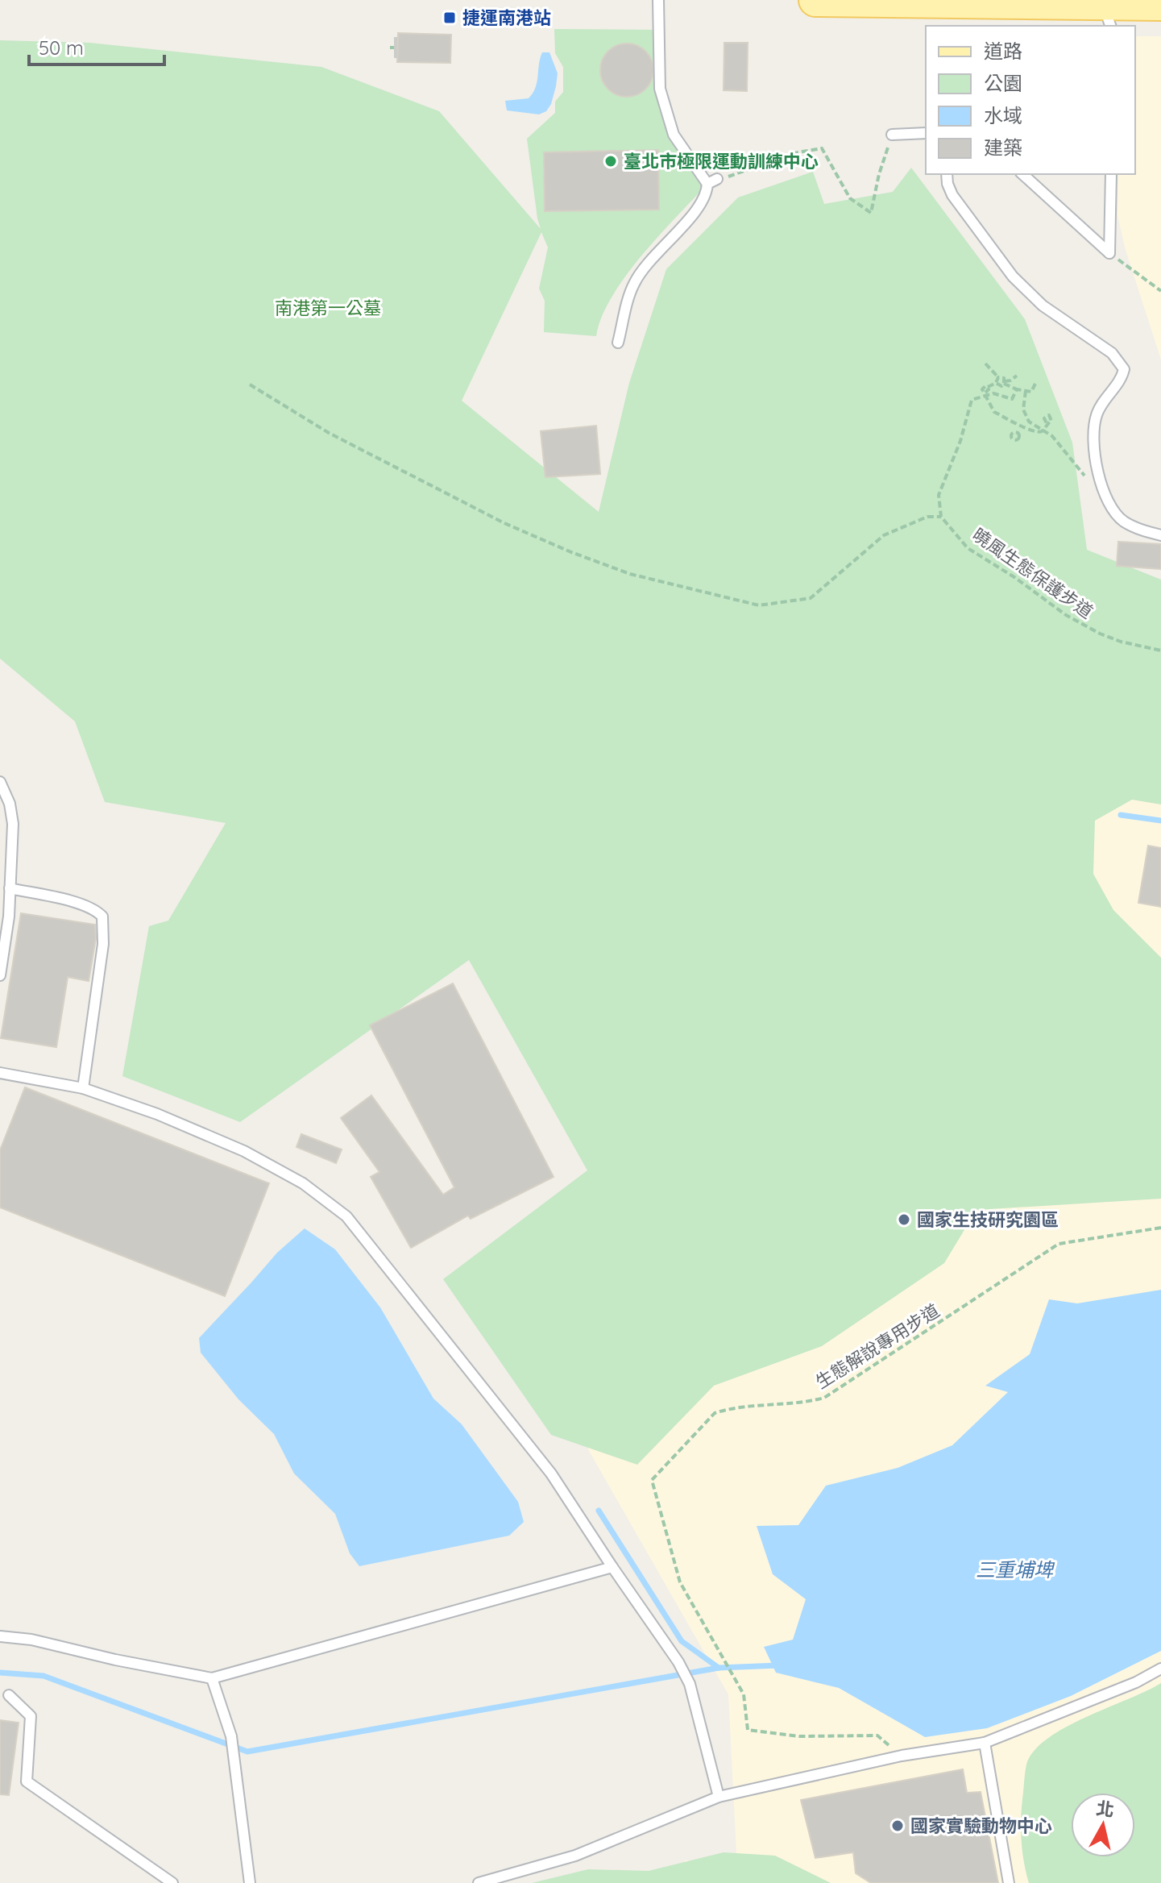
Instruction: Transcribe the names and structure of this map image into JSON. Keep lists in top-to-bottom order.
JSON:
{
  "streets": {
    "path": ["曉風生態保護步道", "生態解說專用步道"]
  },
  "water": ["三重埔埤"],
  "parks": ["南港第一公墓"],
  "places": {
    "transit": ["捷運南港站"],
    "other": ["臺北市極限運動訓練中心", "國家生技研究園區", "國家實驗動物中心"]
  },
  "legend": [
    "道路",
    "公園",
    "水域",
    "建築"
  ],
  "scale_bar": "50 m",
  "north": "top"
}
